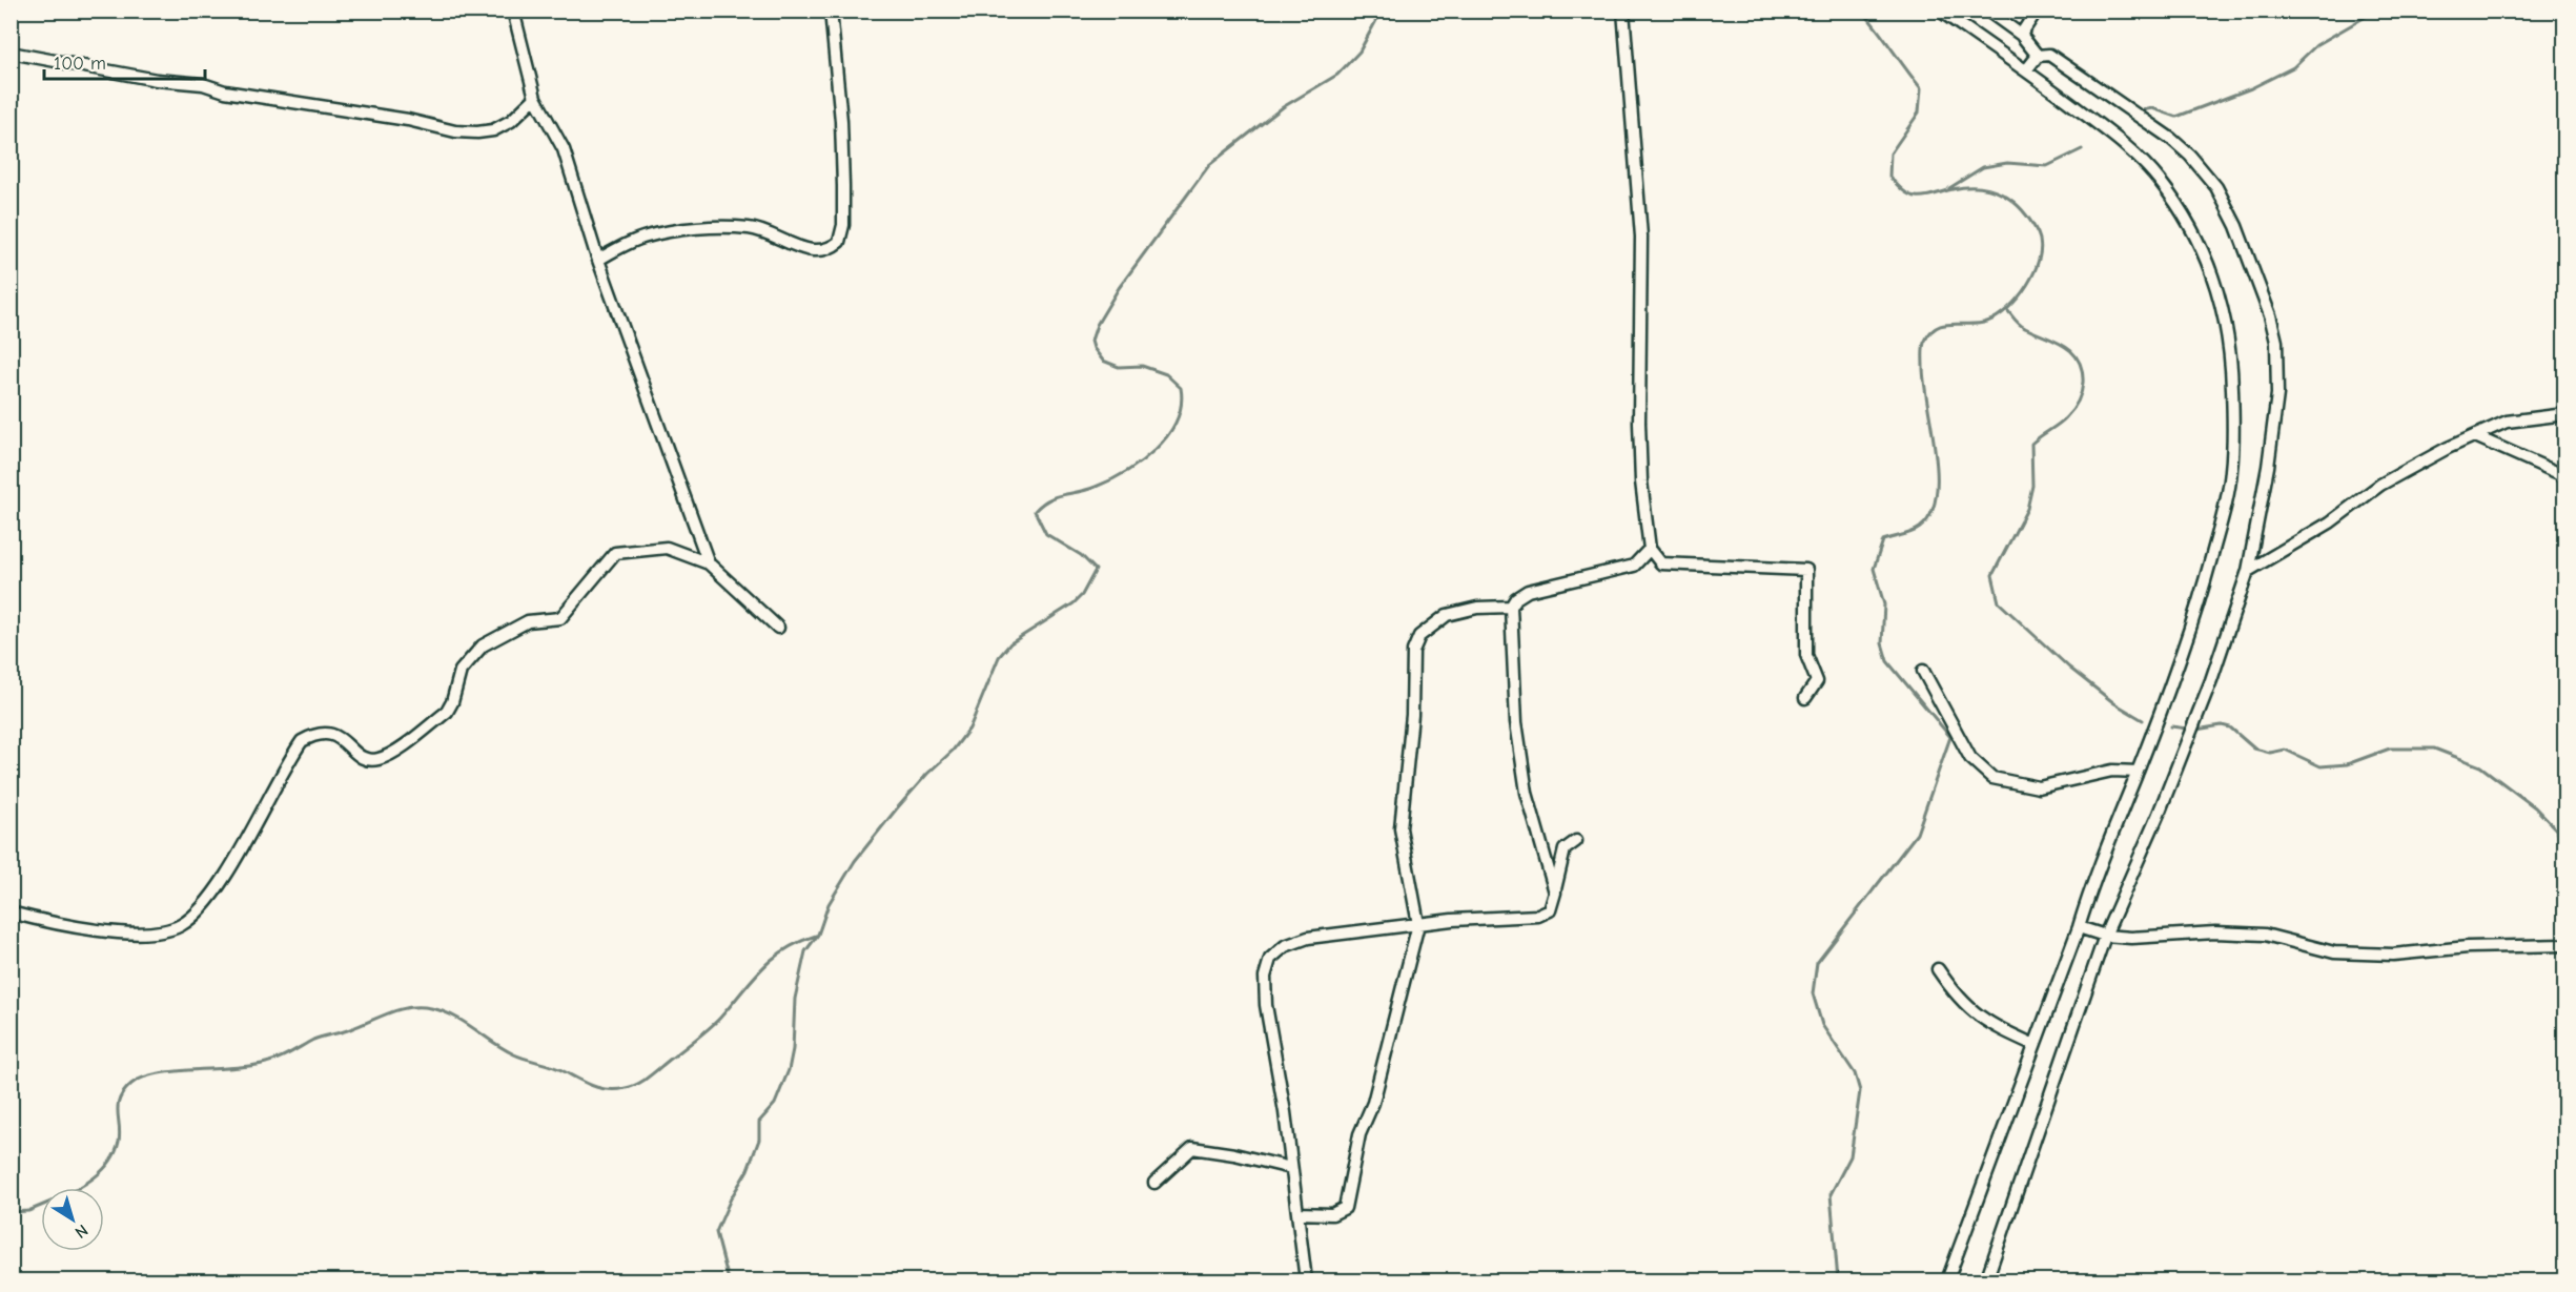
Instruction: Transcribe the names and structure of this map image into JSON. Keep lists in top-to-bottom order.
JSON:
{
  "scale_bar": "100 m",
  "north": "bottom right"
}
